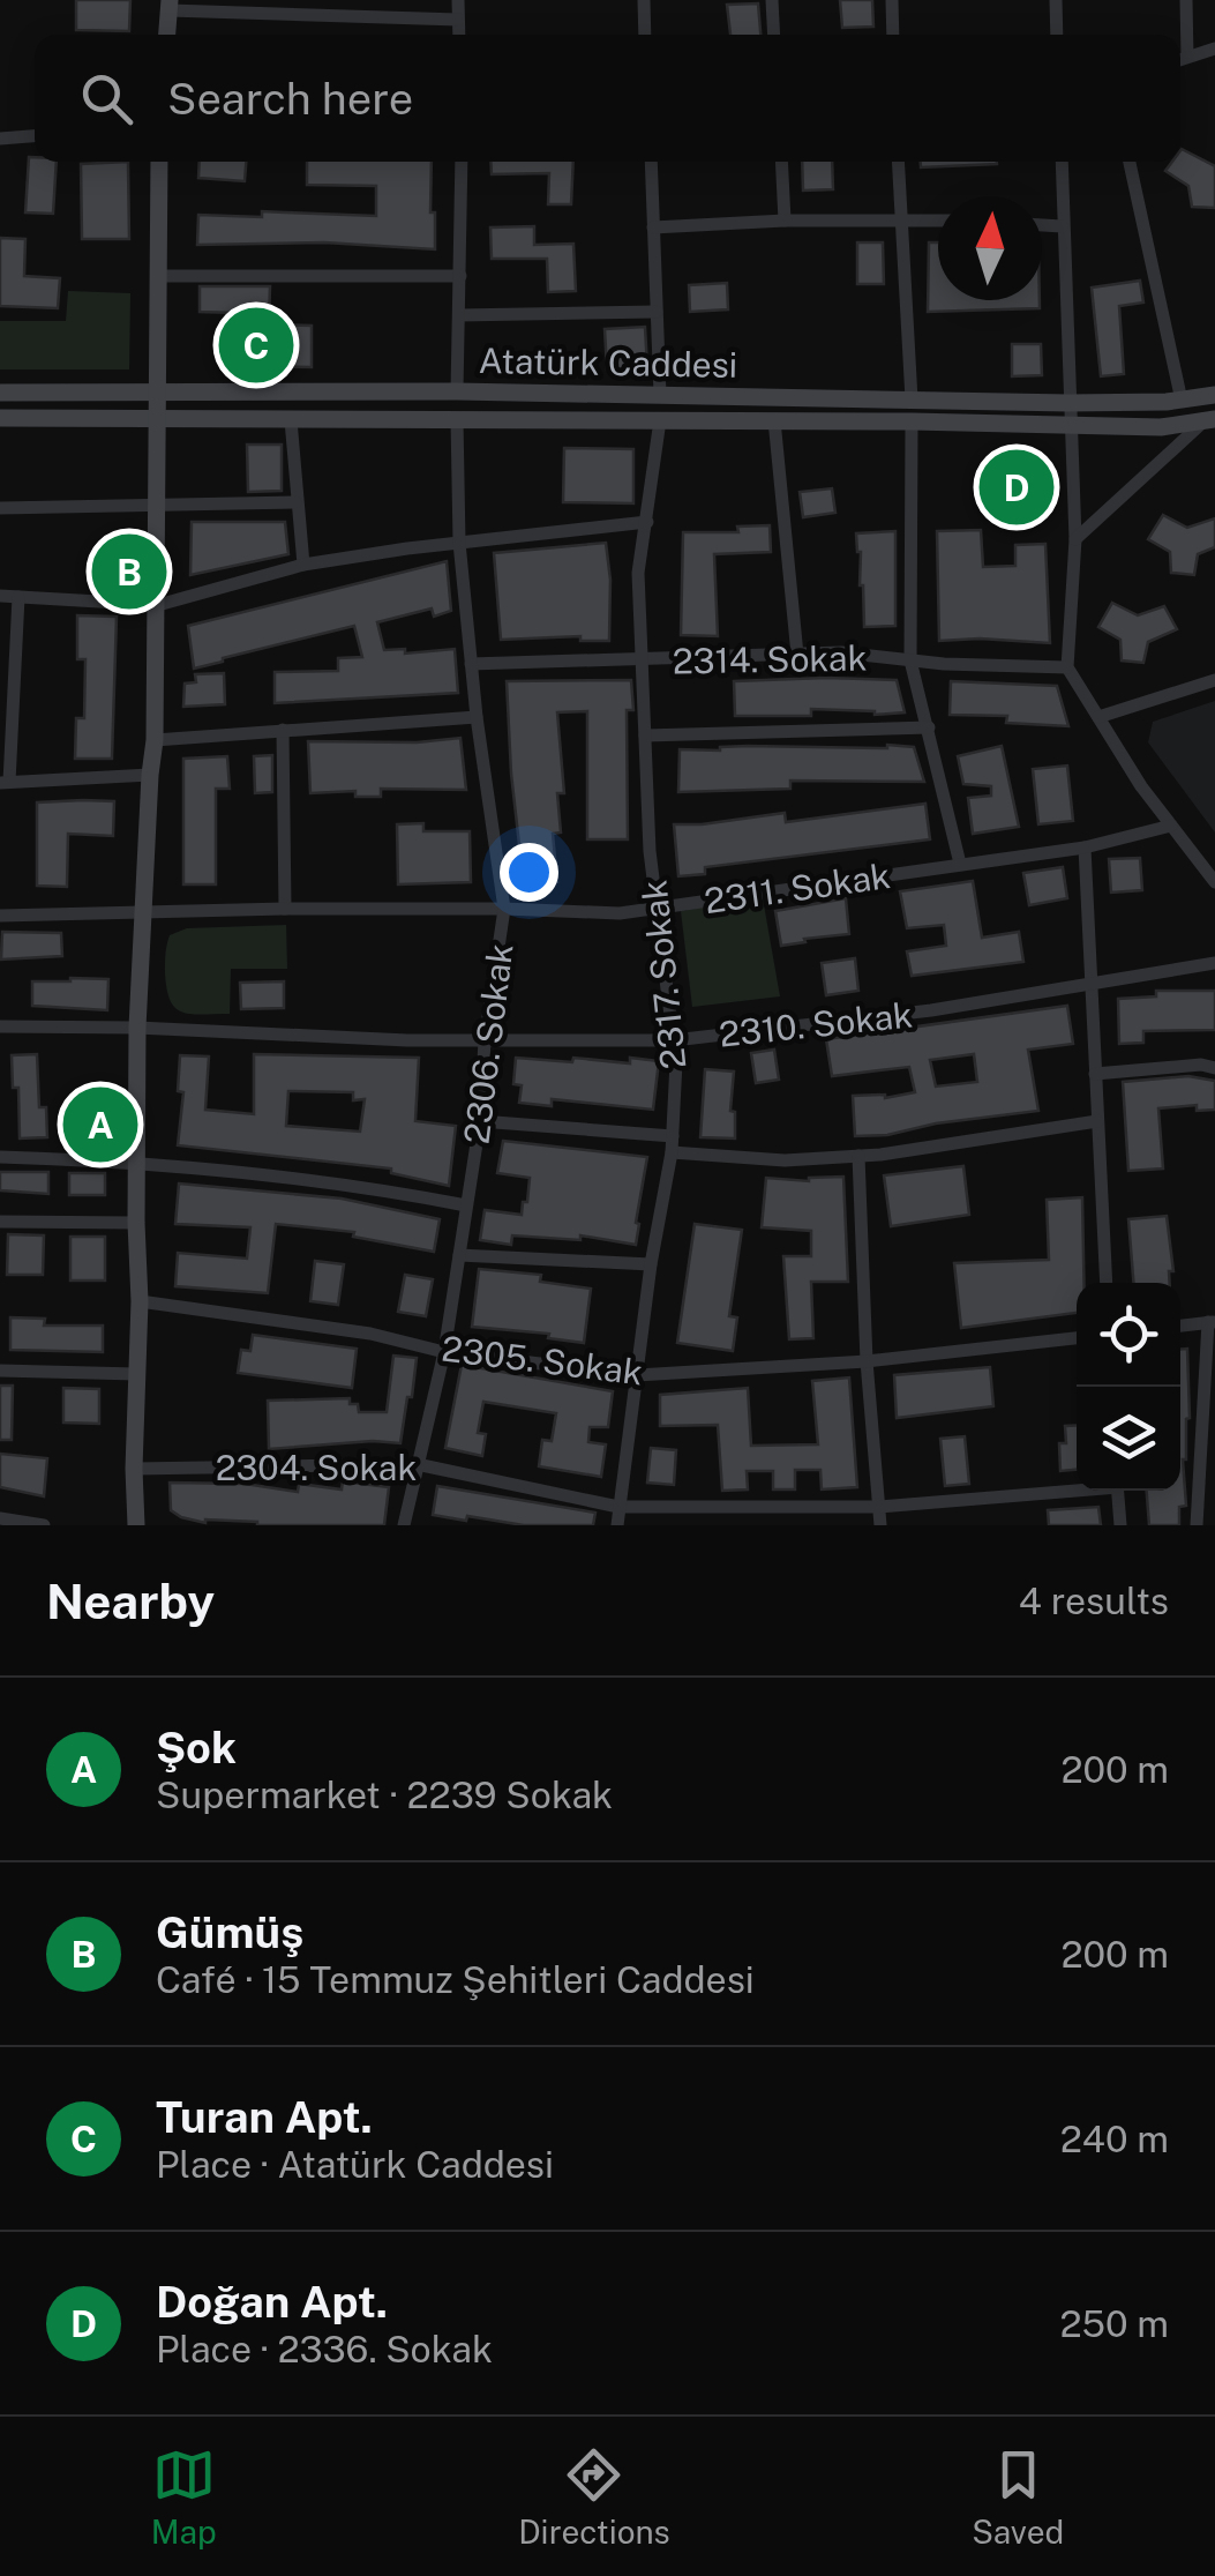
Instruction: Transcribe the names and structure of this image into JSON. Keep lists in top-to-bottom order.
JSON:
{
  "streets": {
    "main road": ["Atatürk Caddesi"],
    "street": [
      "2314. Sokak",
      "2311. Sokak",
      "2317. Sokak",
      "2310. Sokak",
      "2306. Sokak",
      "2305. Sokak",
      "2304. Sokak"
    ]
  },
  "crossings": [
    ["Atatürk Caddesi", "2317. Sokak"],
    ["Atatürk Caddesi", "2306. Sokak"],
    ["2314. Sokak", "2317. Sokak"],
    ["2314. Sokak", "2306. Sokak"],
    ["2311. Sokak", "2317. Sokak"],
    ["2311. Sokak", "2306. Sokak"],
    ["2317. Sokak", "2310. Sokak"],
    ["2317. Sokak", "2305. Sokak"],
    ["2317. Sokak", "2304. Sokak"],
    ["2310. Sokak", "2306. Sokak"],
    ["2306. Sokak", "2305. Sokak"],
    ["2306. Sokak", "2304. Sokak"]
  ],
  "north": "top",
  "page": {
    "search": "Search here",
    "pins": [
      "C",
      "D",
      "B",
      "A"
    ],
    "heading": ["Nearby", "4 results"],
    "list": [
      {
        "mark": "A",
        "name": "Şok",
        "note": "Supermarket · 2239 Sokak",
        "value": "200 m"
      },
      {
        "mark": "B",
        "name": "Gümüş",
        "note": "Café · 15 Temmuz Şehitleri Caddesi",
        "value": "200 m"
      },
      {
        "mark": "C",
        "name": "Turan Apt.",
        "note": "Place · Atatürk Caddesi",
        "value": "240 m"
      },
      {
        "mark": "D",
        "name": "Doğan Apt.",
        "note": "Place · 2336. Sokak",
        "value": "250 m"
      }
    ],
    "nav": ["Map", "Directions", "Saved"]
  }
}
